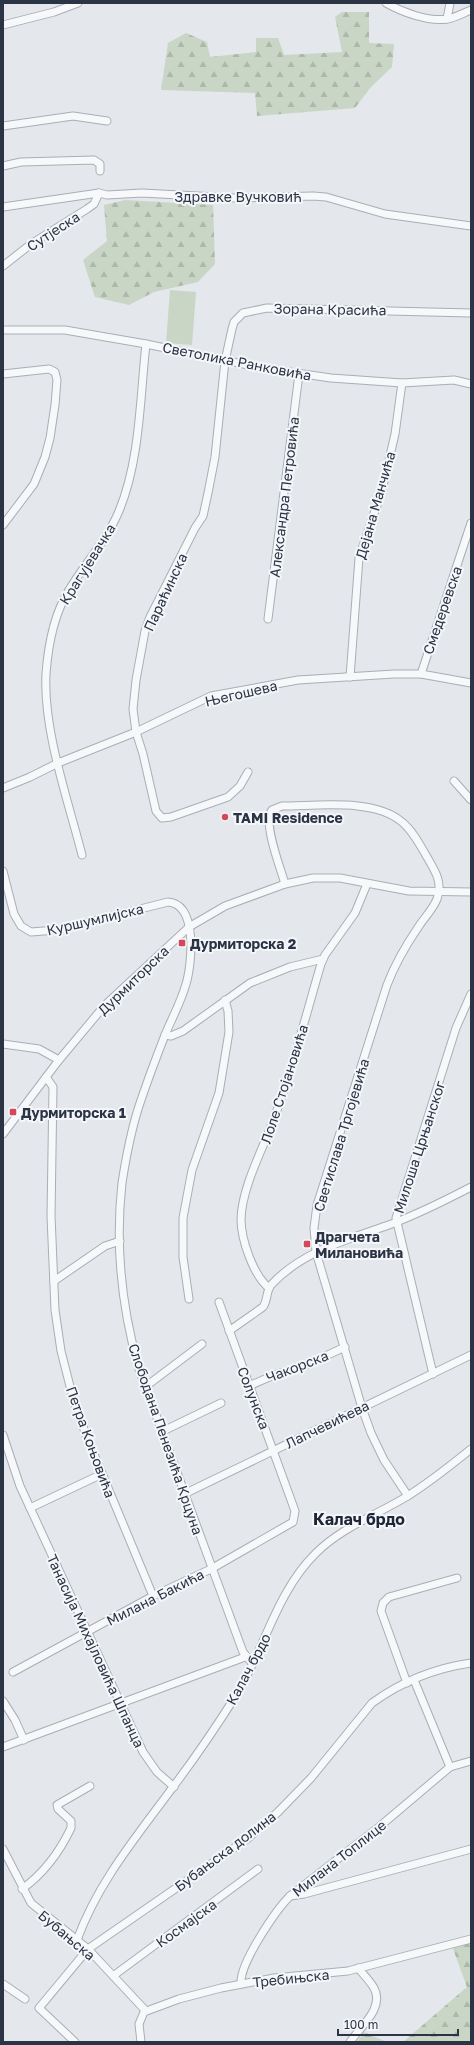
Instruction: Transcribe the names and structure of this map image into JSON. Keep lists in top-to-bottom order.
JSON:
{
  "streets": {
    "street": [
      "Здравке Вучковић",
      "Сутјеска",
      "Зорана Красића",
      "Светолика Ранковића",
      "Александра Петровића",
      "Дејана Манчића",
      "Крагујевачка",
      "Параћинска",
      "Смедеревска",
      "Његошева",
      "Куршумлијска",
      "Дурмиторска",
      "Лоле Стојановића",
      "Светислава Тргојевића",
      "Милоша Црњанског",
      "Чакорска",
      "Солунска",
      "Лапчевићева",
      "Слободана Пенезића Крцуна",
      "Петра Коњовића",
      "Милана Бакића",
      "Танасија Михајловића Шпанца",
      "Калач брдо",
      "Бубањска долина",
      "Милана Топлице",
      "Космајска",
      "Бубањска",
      "Требињска"
    ]
  },
  "crossings": [
    ["Здравке Вучковић", "Сутјеска"],
    ["Зорана Красића", "Светолика Ранковића"],
    ["Зорана Красића", "Параћинска"],
    ["Светолика Ранковића", "Александра Петровића"],
    ["Светолика Ранковића", "Дејана Манчића"],
    ["Светолика Ранковића", "Крагујевачка"],
    ["Светолика Ранковића", "Параћинска"],
    ["Дејана Манчића", "Његошева"],
    ["Крагујевачка", "Његошева"],
    ["Параћинска", "Његошева"],
    ["Смедеревска", "Његошева"],
    ["Куршумлијска", "Дурмиторска"],
    ["Куршумлијска", "Слободана Пенезића Крцуна"],
    ["Дурмиторска", "Лоле Стојановића"],
    ["Дурмиторска", "Светислава Тргојевића"],
    ["Дурмиторска", "Слободана Пенезића Крцуна"],
    ["Дурмиторска", "Петра Коњовића"],
    ["Светислава Тргојевића", "Чакорска"],
    ["Светислава Тргојевића", "Лапчевићева"],
    ["Светислава Тргојевића", "Калач брдо"],
    ["Милоша Црњанског", "Лапчевићева"],
    ["Чакорска", "Солунска"],
    ["Солунска", "Лапчевићева"],
    ["Солунска", "Милана Бакића"],
    ["Лапчевићева", "Слободана Пенезића Крцуна"],
    ["Слободана Пенезића Крцуна", "Милана Бакића"],
    ["Слободана Пенезића Крцуна", "Калач брдо"],
    ["Петра Коњовића", "Милана Бакића"],
    ["Милана Бакића", "Танасија Михајловића Шпанца"],
    ["Танасија Михајловића Шпанца", "Калач брдо"],
    ["Калач брдо", "Бубањска"],
    ["Бубањска долина", "Бубањска"],
    ["Милана Топлице", "Требињска"],
    ["Космајска", "Бубањска"],
    ["Бубањска", "Требињска"]
  ],
  "districts": ["Калач брдо"],
  "places": {
    "other": ["TAMI Residence"],
    "transit": ["Дурмиторска 2", "Дурмиторска 1", "Драгчета Милановића"]
  },
  "scale_bar": "100 m"
}
